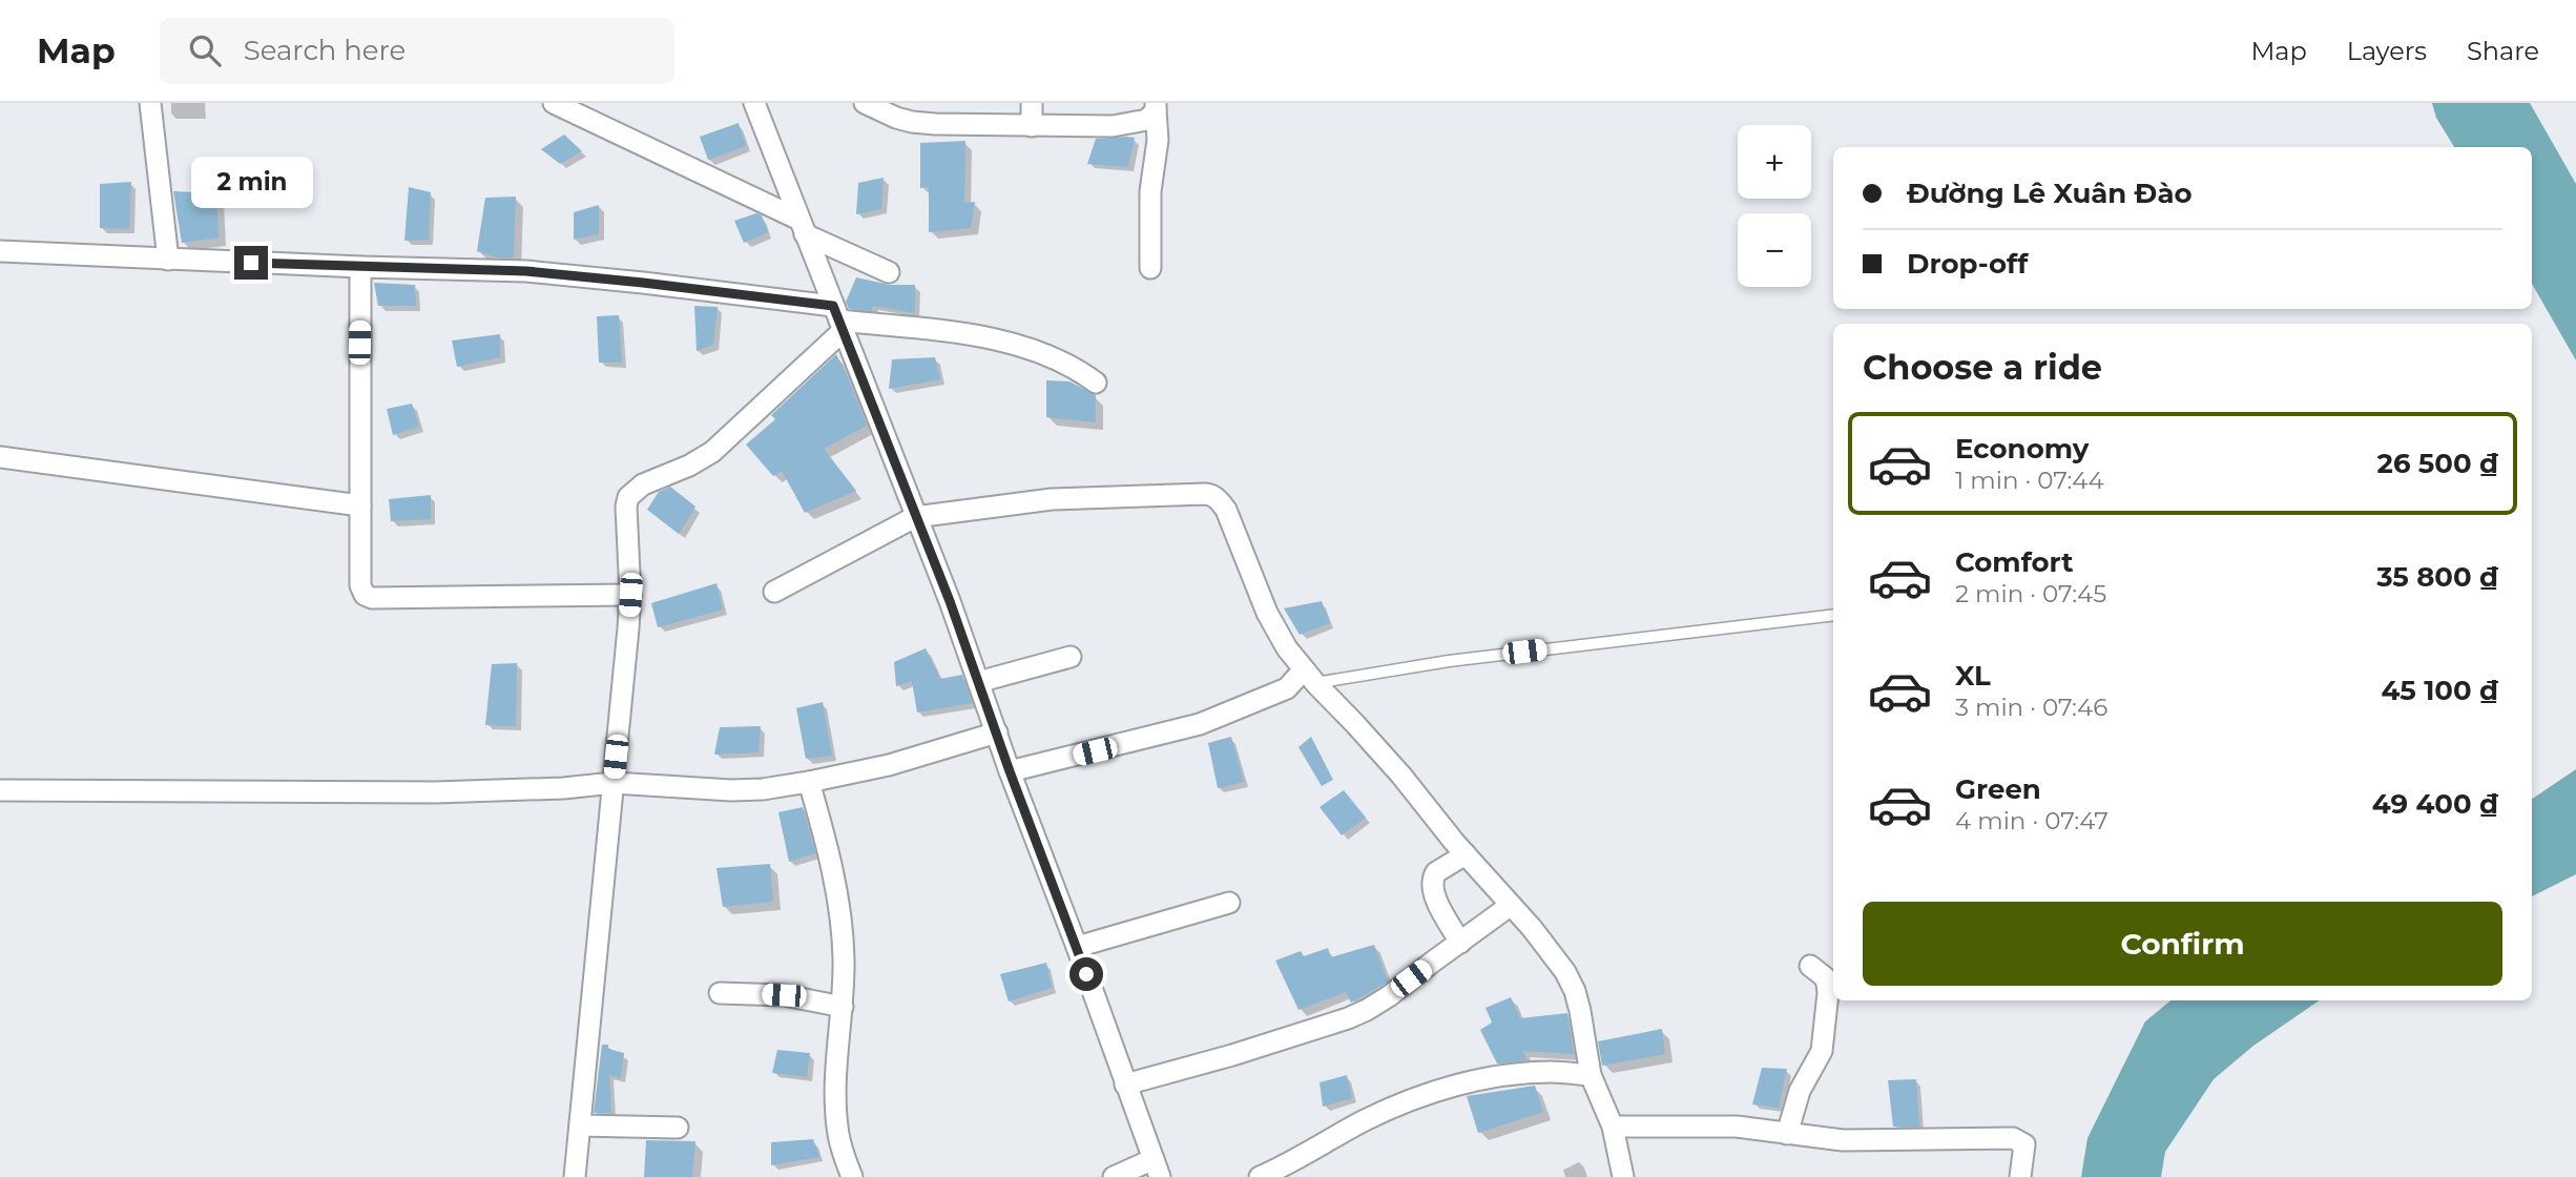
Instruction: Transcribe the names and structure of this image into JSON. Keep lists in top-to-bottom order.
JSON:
{
  "page": {
    "header": "Map",
    "search": "Search here",
    "nav": ["Map", "Layers", "Share"],
    "map_buttons": ["+", "−"],
    "banner": ["Đường Lê Xuân Đào", "Drop-off"],
    "bubble": "2 min",
    "heading": "Choose a ride",
    "list": [
      {
        "name": "Economy",
        "note": "1 min · 07:44",
        "value": "26 500 ₫"
      },
      {
        "name": "Comfort",
        "note": "2 min · 07:45",
        "value": "35 800 ₫"
      },
      {
        "name": "XL",
        "note": "3 min · 07:46",
        "value": "45 100 ₫"
      },
      {
        "name": "Green",
        "note": "4 min · 07:47",
        "value": "49 400 ₫"
      }
    ],
    "buttons": "Confirm"
  }
}
